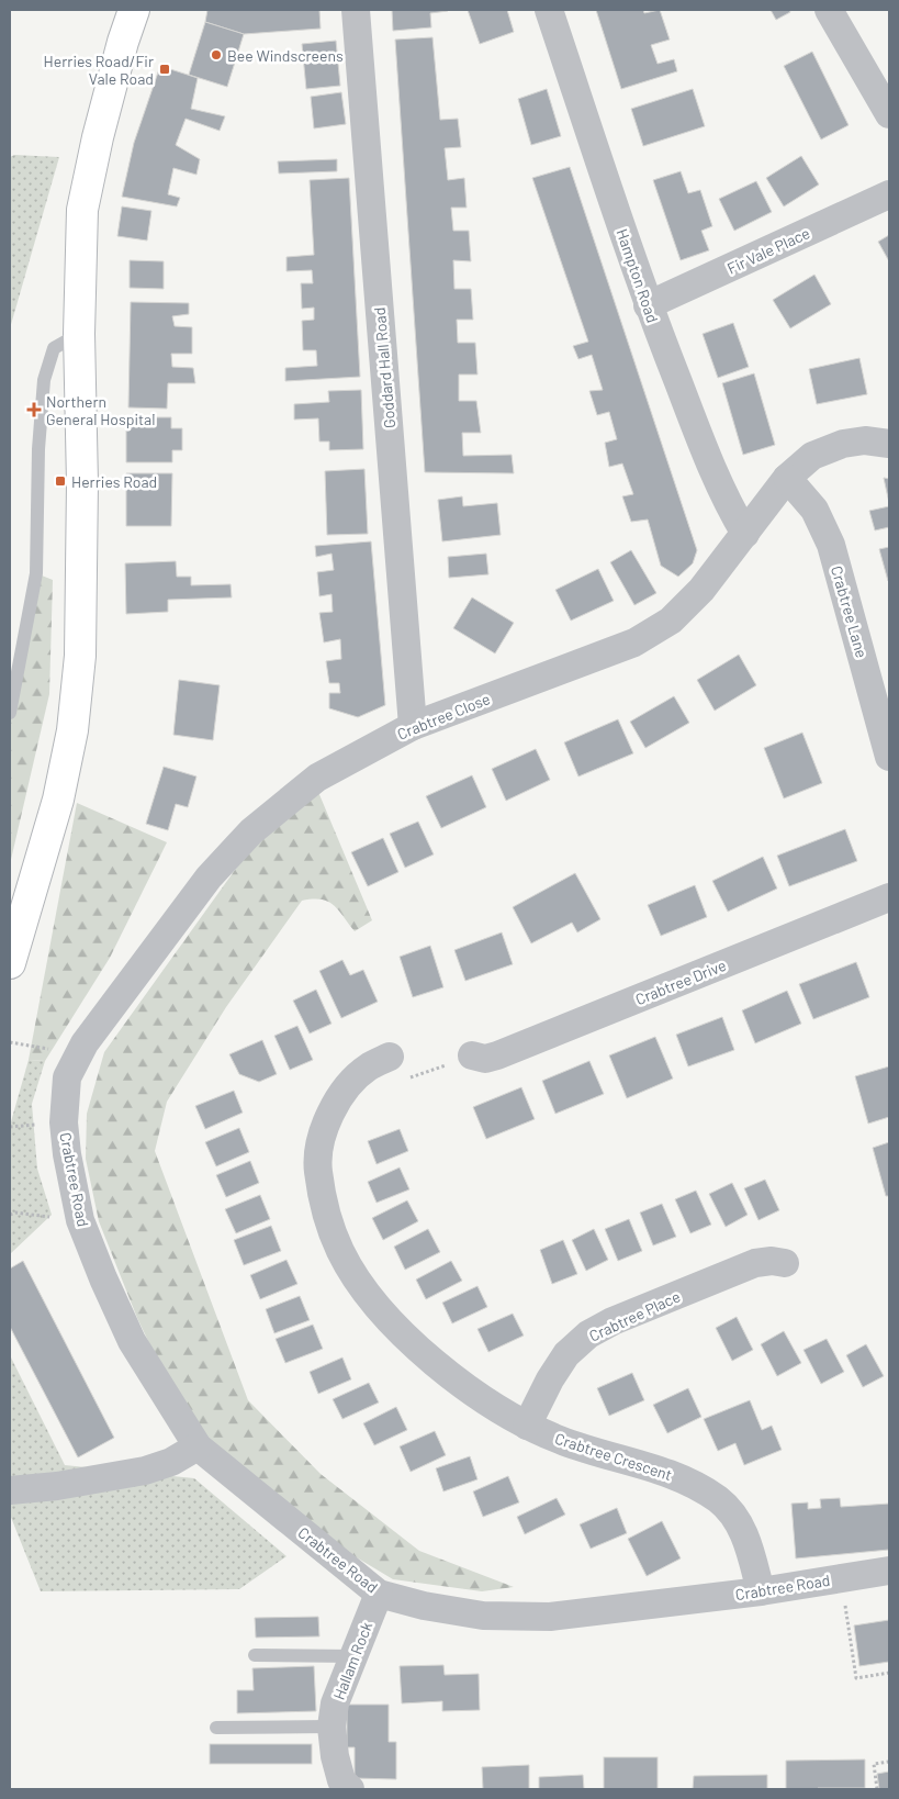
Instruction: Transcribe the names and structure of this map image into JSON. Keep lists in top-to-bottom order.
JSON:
{
  "streets": {
    "street": [
      "Fir Vale Place",
      "Hampton Road",
      "Goddard Hall Road",
      "Crabtree Lane",
      "Crabtree Close",
      "Crabtree Drive",
      "Crabtree Road",
      "Crabtree Place",
      "Crabtree Crescent",
      "Hallam Rock"
    ]
  },
  "crossings": [
    ["Fir Vale Place", "Hampton Road"],
    ["Hampton Road", "Crabtree Close"],
    ["Goddard Hall Road", "Crabtree Close"],
    ["Crabtree Lane", "Crabtree Close"],
    ["Crabtree Close", "Crabtree Road"],
    ["Crabtree Road", "Crabtree Crescent"],
    ["Crabtree Road", "Hallam Rock"],
    ["Crabtree Place", "Crabtree Crescent"]
  ],
  "places": {
    "other": ["Bee Windscreens"],
    "transit": ["Herries Road/Fir Vale Road", "Herries Road"],
    "health": ["Northern General Hospital"]
  }
}
